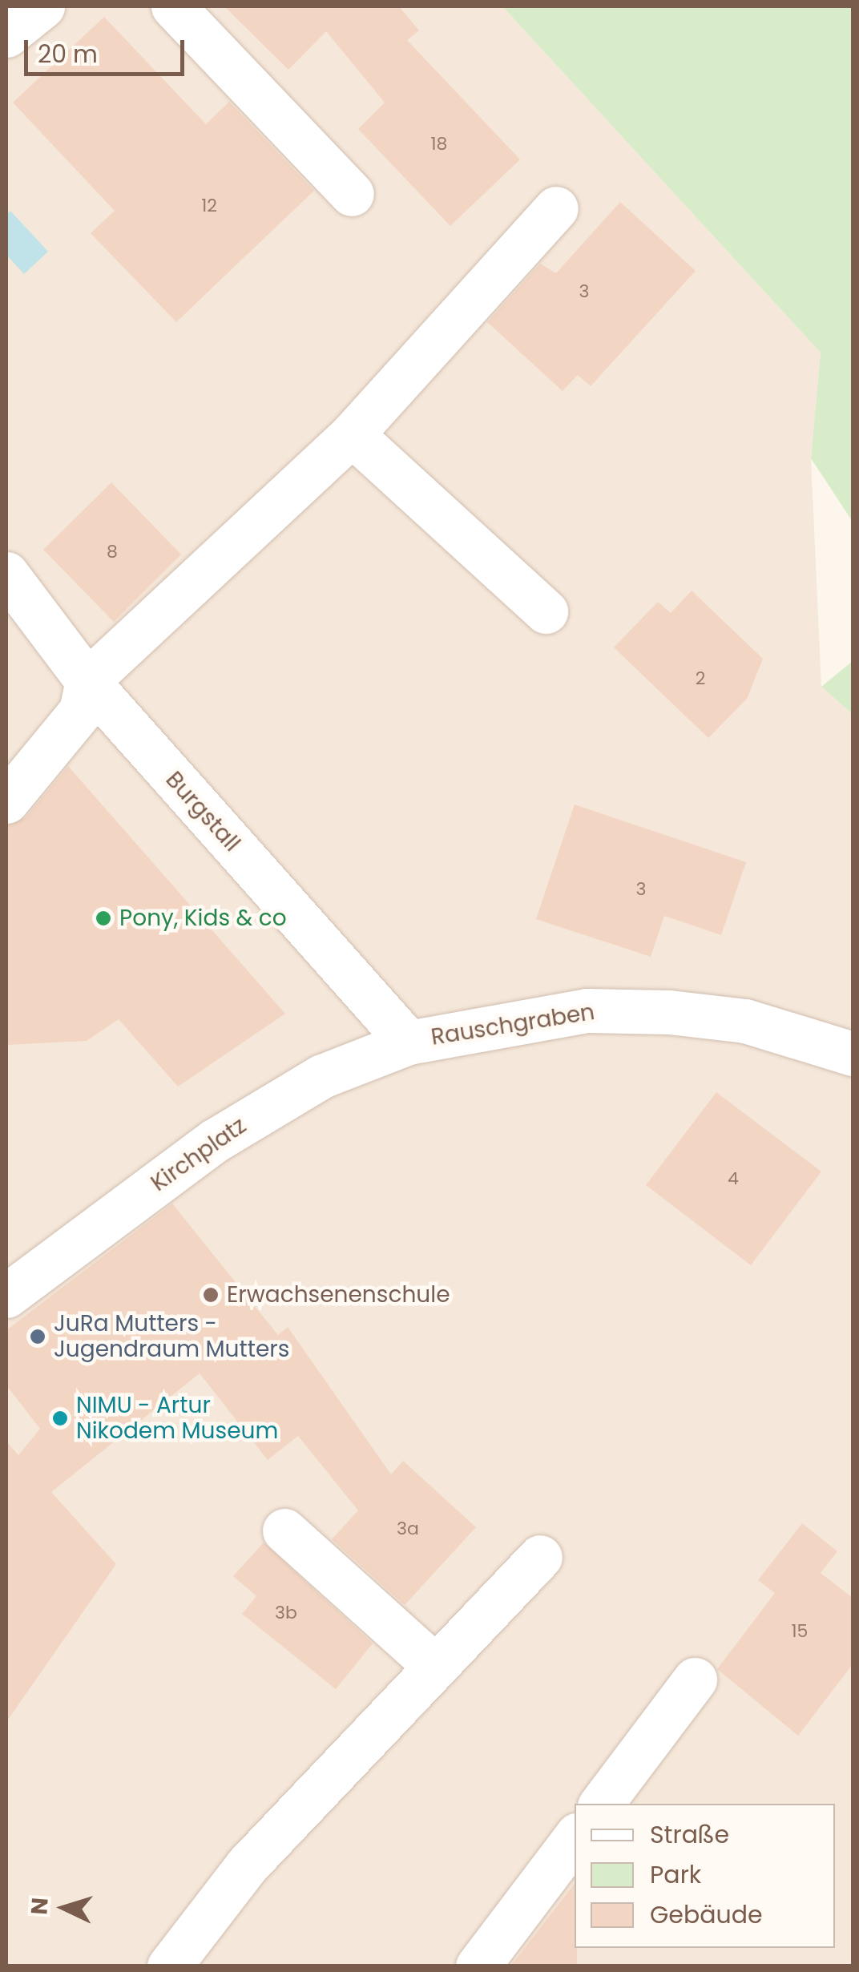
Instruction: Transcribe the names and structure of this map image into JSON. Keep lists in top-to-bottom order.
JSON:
{
  "streets": {
    "street": ["Burgstall", "Rauschgraben", "Kirchplatz"]
  },
  "crossings": [
    ["Burgstall", "Rauschgraben"],
    ["Burgstall", "Kirchplatz"],
    ["Rauschgraben", "Kirchplatz"]
  ],
  "places": [
    "Pony, Kids & co",
    "Erwachsenenschule",
    "JuRa Mutters - Jugendraum Mutters",
    "NIMU - Artur Nikodem Museum"
  ],
  "house_numbers": [
    "18",
    "12",
    "3",
    "8",
    "2",
    "3",
    "4",
    "3a",
    "3b",
    "15"
  ],
  "legend": ["Straße", "Park", "Gebäude"],
  "scale_bar": "20 m",
  "north": "left"
}
